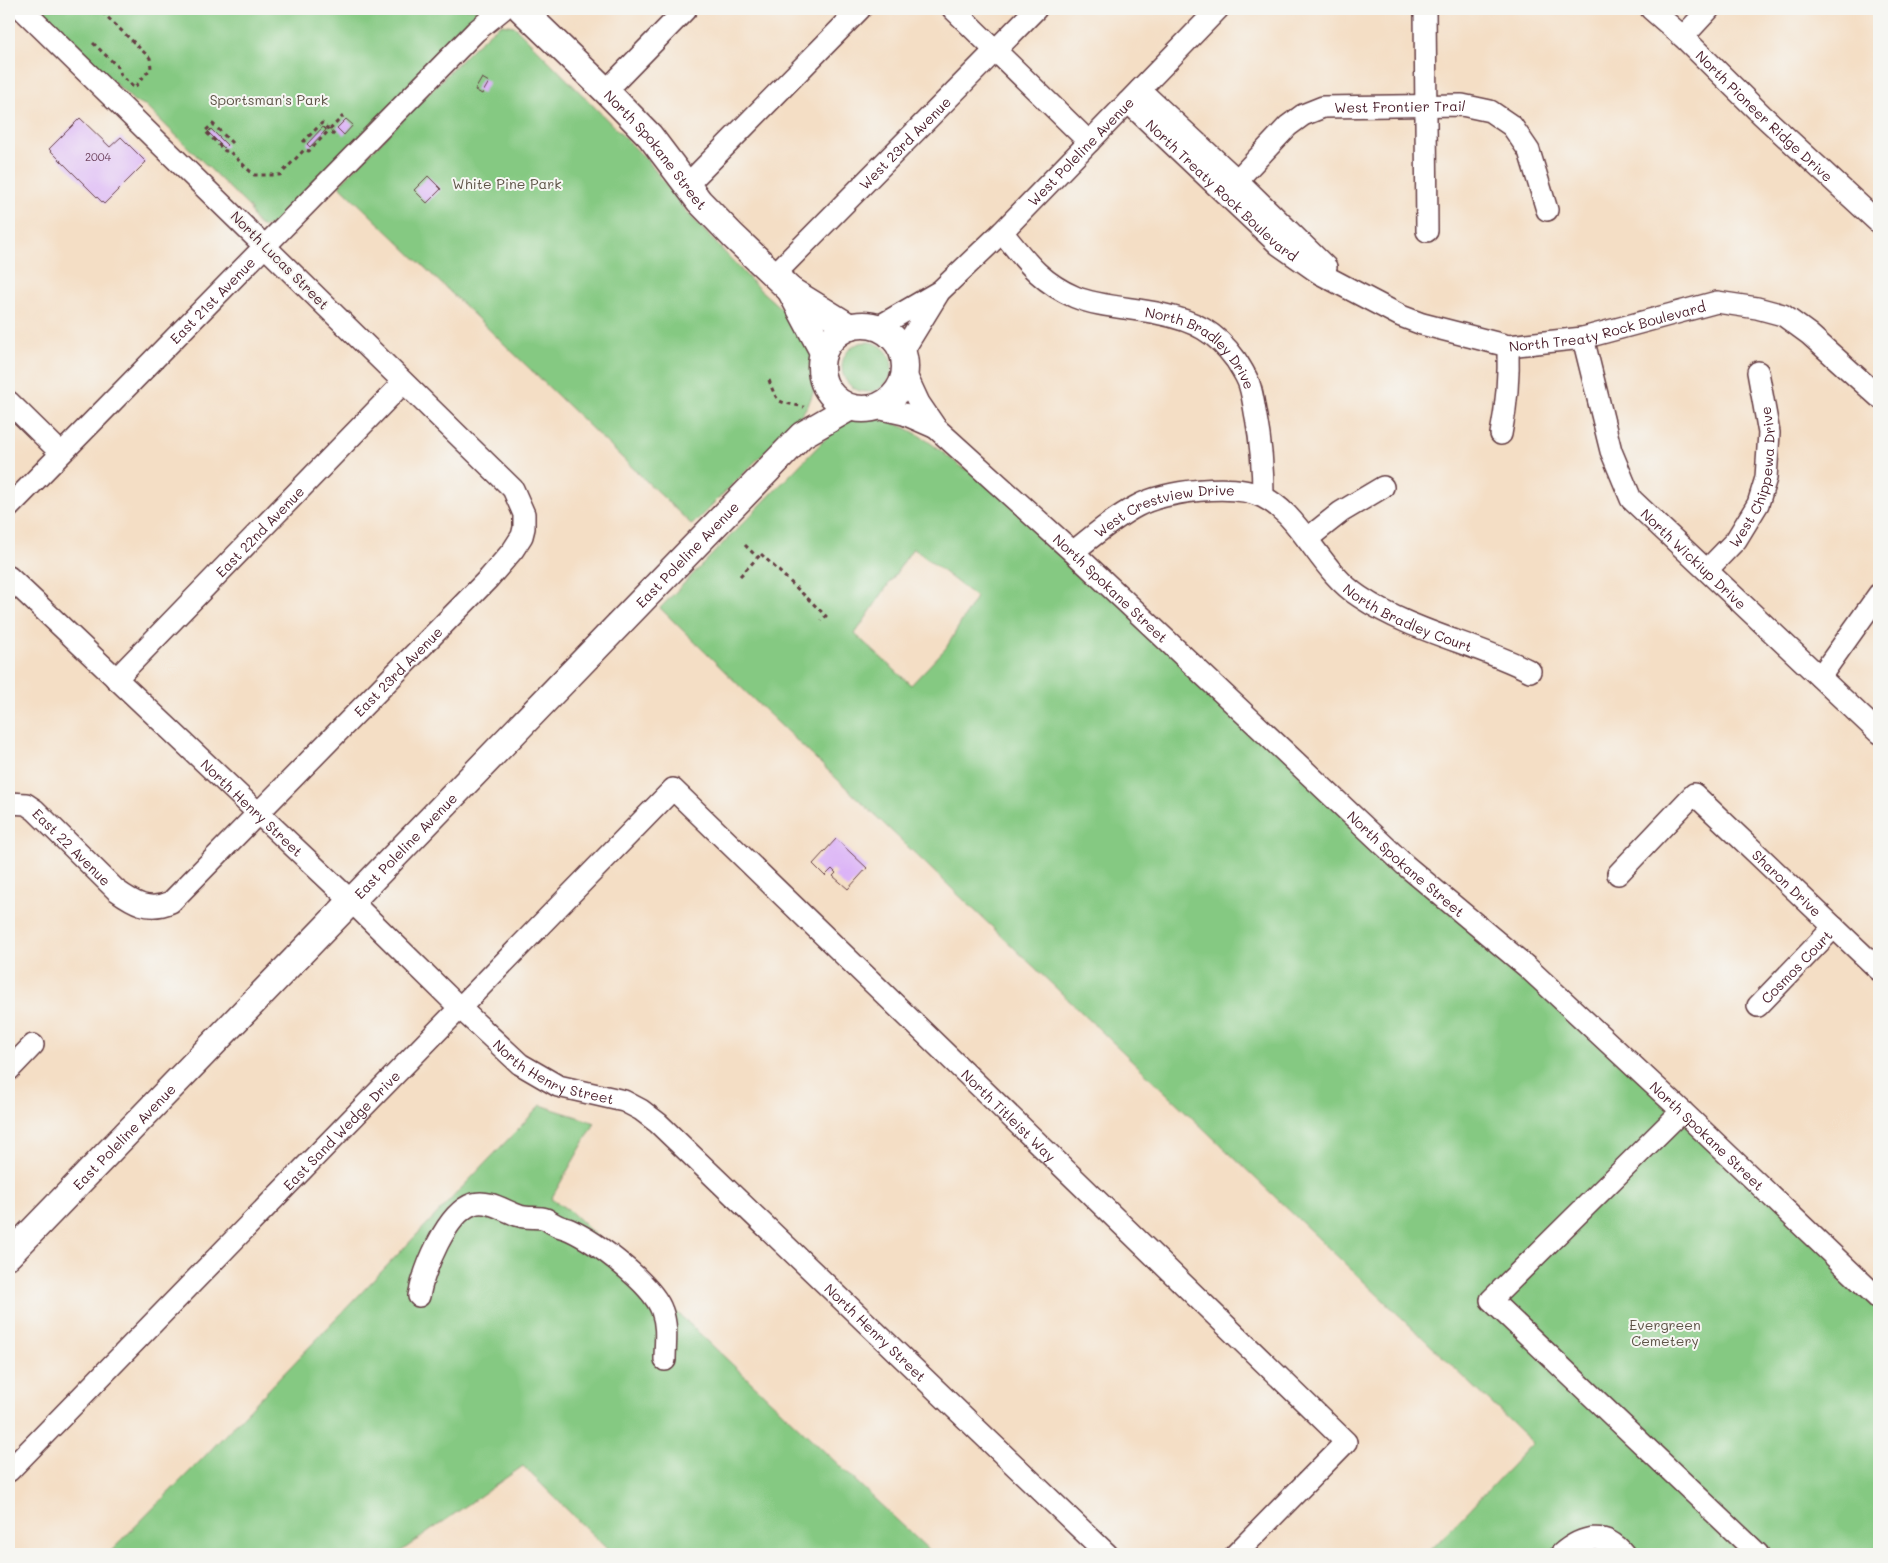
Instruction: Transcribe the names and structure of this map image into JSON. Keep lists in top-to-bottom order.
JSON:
{
  "streets": {
    "main road": ["North Spokane Street", "East Poleline Avenue"],
    "street": [
      "West Frontier Trail",
      "North Pioneer Ridge Drive",
      "West 23rd Avenue",
      "West Poleline Avenue",
      "North Treaty Rock Boulevard",
      "North Lucas Street",
      "East 21st Avenue",
      "North Bradley Drive",
      "West Chippewa Drive",
      "West Crestview Drive",
      "East 22nd Avenue",
      "North Wickiup Drive",
      "North Bradley Court",
      "East 23rd Avenue",
      "North Henry Street",
      "East 22 Avenue",
      "Sharon Drive",
      "Cosmos Court",
      "North Titleist Way",
      "East Sand Wedge Drive"
    ]
  },
  "crossings": [
    ["West Frontier Trail", "North Treaty Rock Boulevard"],
    ["West 23rd Avenue", "North Spokane Street"],
    ["North Spokane Street", "West Poleline Avenue"],
    ["North Spokane Street", "West Crestview Drive"],
    ["North Spokane Street", "East Poleline Avenue"],
    ["West Poleline Avenue", "North Treaty Rock Boulevard"],
    ["West Poleline Avenue", "North Bradley Drive"],
    ["West Poleline Avenue", "East Poleline Avenue"],
    ["North Treaty Rock Boulevard", "North Wickiup Drive"],
    ["North Lucas Street", "East 21st Avenue"],
    ["North Lucas Street", "East 22nd Avenue"],
    ["North Lucas Street", "East 23rd Avenue"],
    ["North Bradley Drive", "West Crestview Drive"],
    ["West Chippewa Drive", "North Wickiup Drive"],
    ["East 22nd Avenue", "North Henry Street"],
    ["East Poleline Avenue", "North Henry Street"],
    ["East 23rd Avenue", "North Henry Street"],
    ["East 23rd Avenue", "East 22 Avenue"],
    ["North Henry Street", "East Sand Wedge Drive"],
    ["Sharon Drive", "Cosmos Court"],
    ["North Titleist Way", "East Sand Wedge Drive"]
  ],
  "parks": ["Sportsman's Park", "White Pine Park", "Evergreen Cemetery"],
  "house_numbers": ["2004"]
}
